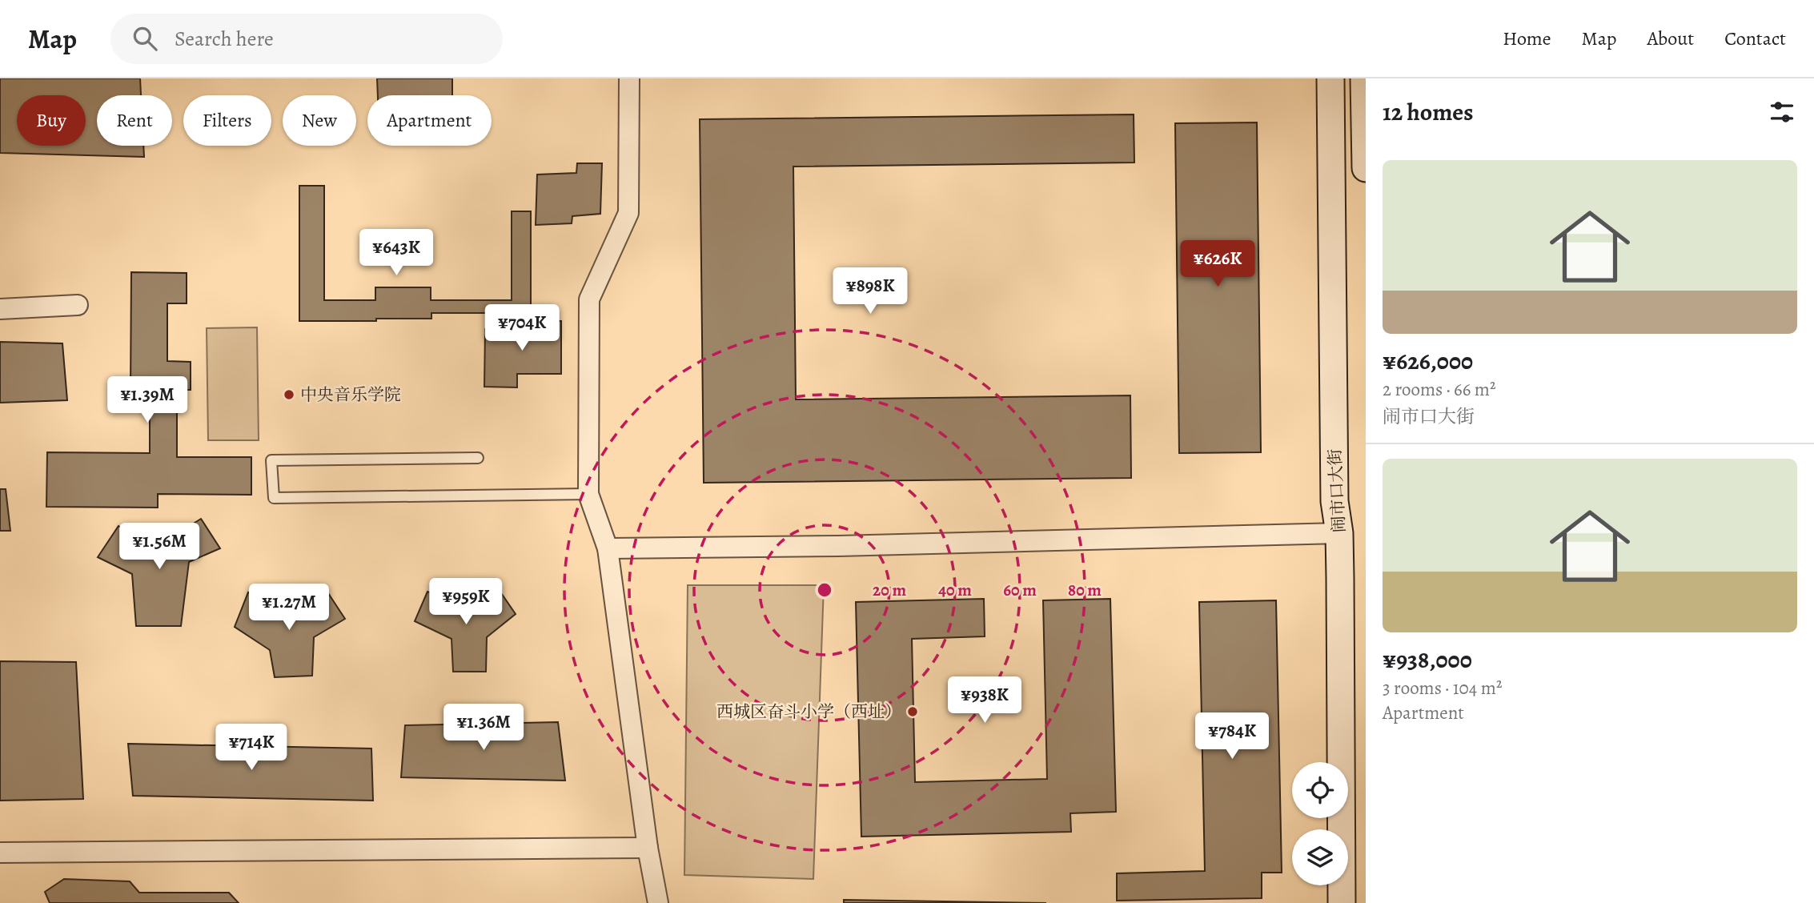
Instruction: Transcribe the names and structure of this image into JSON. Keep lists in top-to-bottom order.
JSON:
{
  "streets": {
    "main road": ["闹市口大街"]
  },
  "places": ["中央音乐学院", "西城区奋斗小学（西址）"],
  "page": {
    "header": "Map",
    "search": "Search here",
    "nav": [
      "Home",
      "Map",
      "About",
      "Contact"
    ],
    "heading": "12 homes",
    "chip": [
      "Buy",
      "Rent",
      "Filters",
      "New",
      "Apartment"
    ],
    "list": [
      {
        "name": "¥626,000",
        "note": "2 rooms · 66 m² · 闹市口大街"
      },
      {
        "name": "¥938,000",
        "note": "3 rooms · 104 m² · Apartment"
      }
    ],
    "price": [
      "¥643K",
      "¥626K",
      "¥898K",
      "¥704K",
      "¥1.39M",
      "¥1.56M",
      "¥959K",
      "¥1.27M",
      "¥938K",
      "¥1.36M",
      "¥784K",
      "¥714K"
    ]
  },
  "rings": [
    "20 m",
    "40 m",
    "60 m",
    "80 m"
  ]
}
